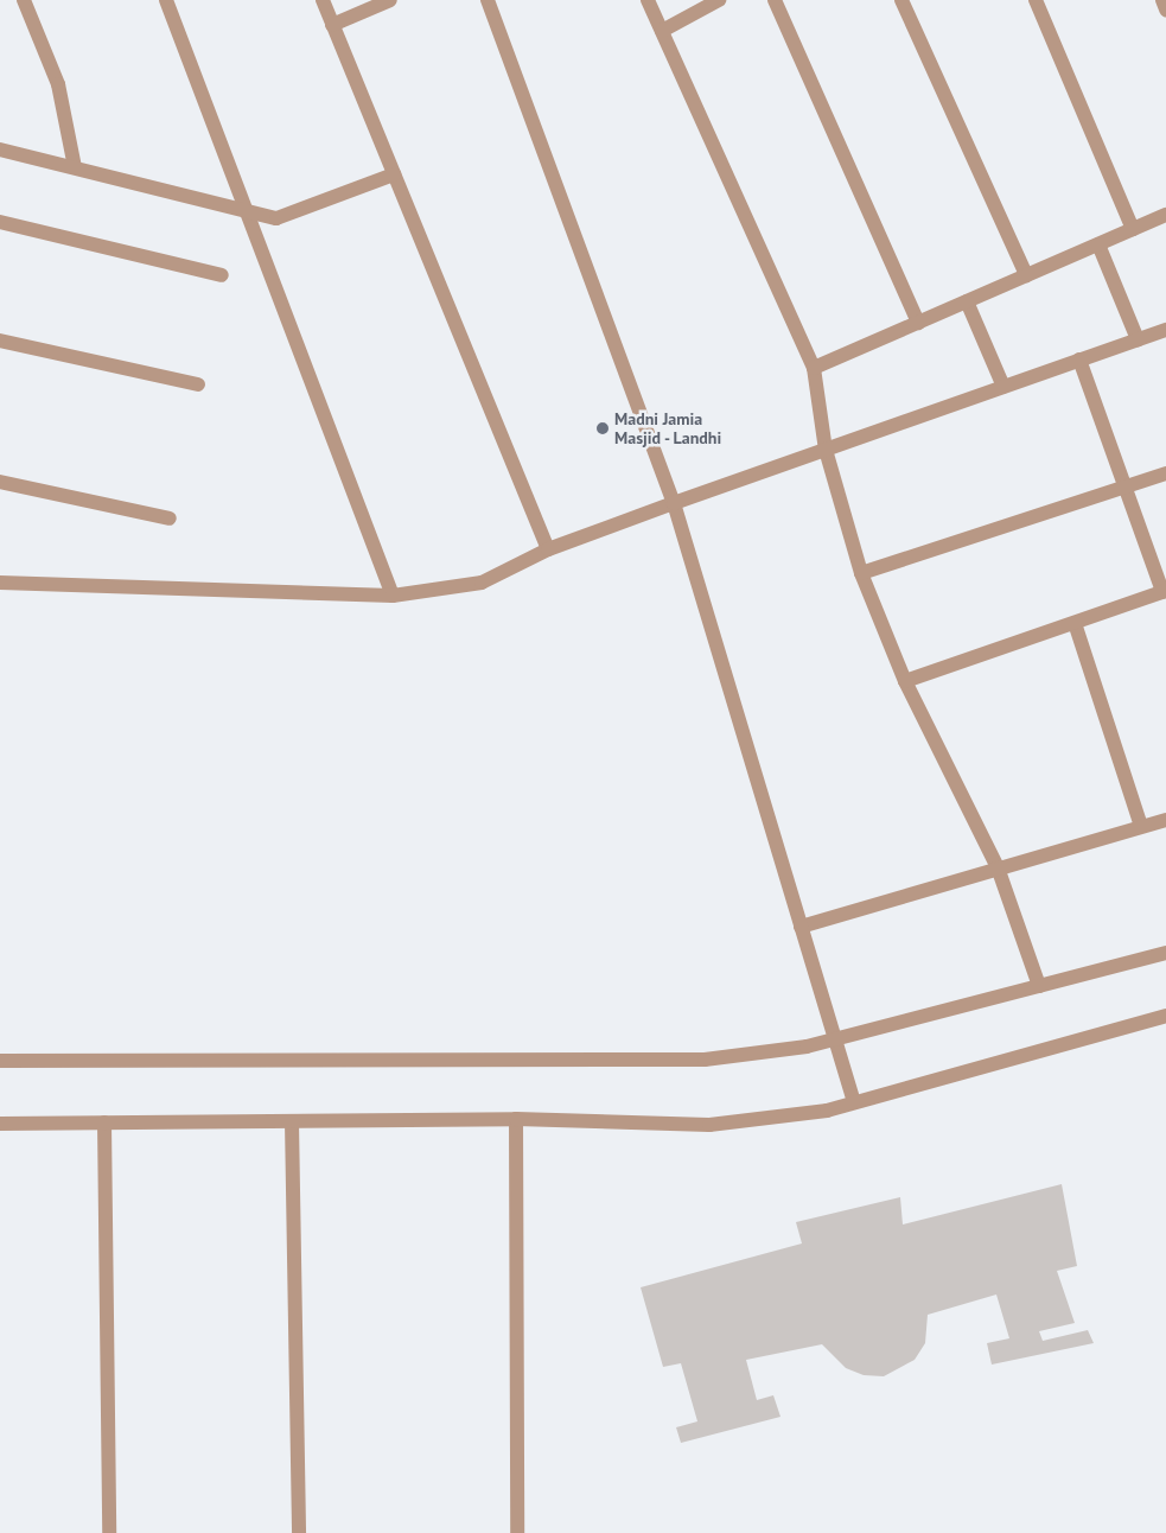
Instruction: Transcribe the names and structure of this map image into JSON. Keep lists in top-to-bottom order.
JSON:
{
  "places": ["Madni Jamia Masjid - Landhi"]
}
